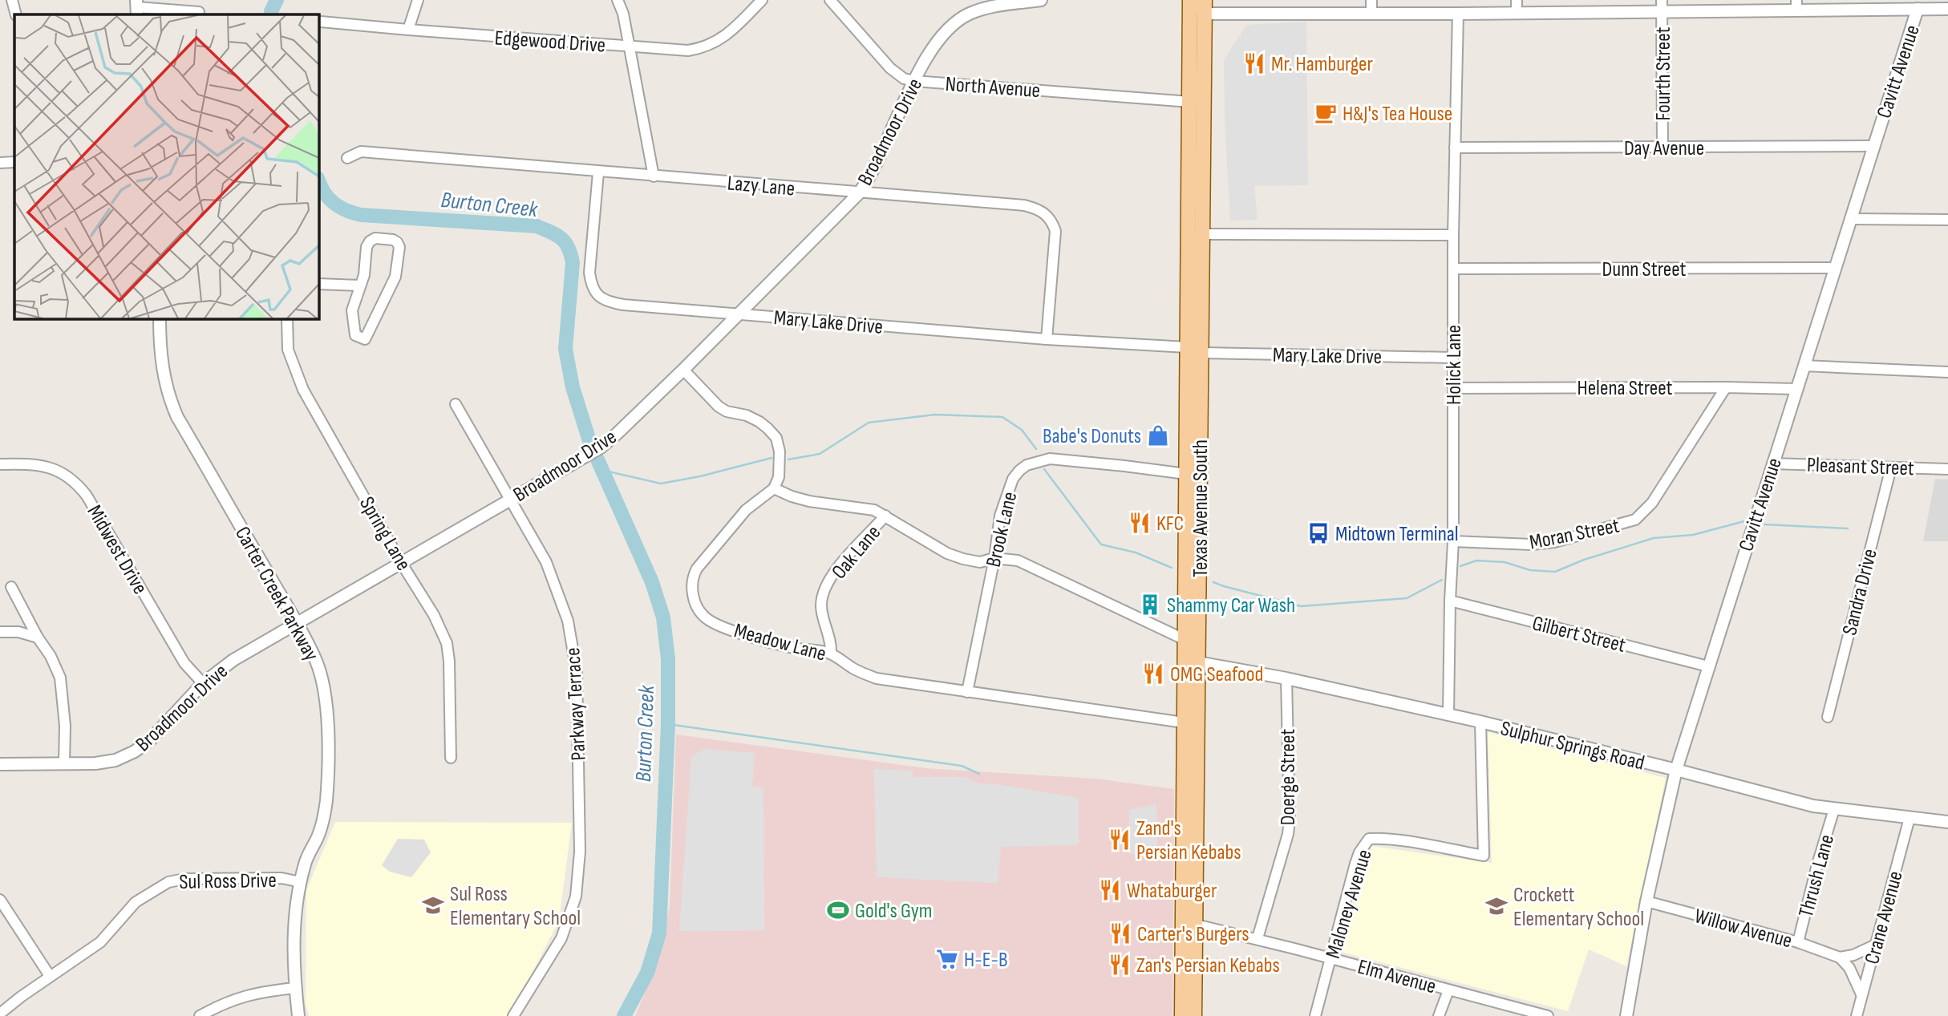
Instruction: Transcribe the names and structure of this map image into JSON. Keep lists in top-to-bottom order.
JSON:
{
  "streets": {
    "main road": ["Texas Avenue South"],
    "street": [
      "Edgewood Drive",
      "Cavitt Avenue",
      "Fourth Street",
      "North Avenue",
      "Broadmoor Drive",
      "Day Avenue",
      "Lazy Lane",
      "Dunn Street",
      "Mary Lake Drive",
      "Holick Lane",
      "Helena Street",
      "Pleasant Street",
      "Brook Lane",
      "Spring Lane",
      "Moran Street",
      "Midwest Drive",
      "Oak Lane",
      "Sandra Drive",
      "Carter Creek Parkway",
      "Gilbert Street",
      "Meadow Lane",
      "Parkway Terrace",
      "Sulphur Springs Road",
      "Doerge Street",
      "Thrush Lane",
      "Sul Ross Drive",
      "Maloney Avenue",
      "Crane Avenue",
      "Willow Avenue",
      "Elm Avenue"
    ]
  },
  "crossings": [
    ["Cavitt Avenue", "Day Avenue"],
    ["Cavitt Avenue", "Dunn Street"],
    ["Cavitt Avenue", "Helena Street"],
    ["Cavitt Avenue", "Pleasant Street"],
    ["Cavitt Avenue", "Gilbert Street"],
    ["Cavitt Avenue", "Sulphur Springs Road"],
    ["Cavitt Avenue", "Willow Avenue"],
    ["Fourth Street", "Day Avenue"],
    ["North Avenue", "Broadmoor Drive"],
    ["North Avenue", "Texas Avenue South"],
    ["Broadmoor Drive", "Lazy Lane"],
    ["Broadmoor Drive", "Mary Lake Drive"],
    ["Broadmoor Drive", "Spring Lane"],
    ["Broadmoor Drive", "Midwest Drive"],
    ["Broadmoor Drive", "Carter Creek Parkway"],
    ["Broadmoor Drive", "Parkway Terrace"],
    ["Day Avenue", "Holick Lane"],
    ["Lazy Lane", "Mary Lake Drive"],
    ["Dunn Street", "Holick Lane"],
    ["Mary Lake Drive", "Holick Lane"],
    ["Mary Lake Drive", "Texas Avenue South"],
    ["Holick Lane", "Helena Street"],
    ["Holick Lane", "Moran Street"],
    ["Holick Lane", "Gilbert Street"],
    ["Holick Lane", "Sulphur Springs Road"],
    ["Helena Street", "Moran Street"],
    ["Pleasant Street", "Sandra Drive"],
    ["Texas Avenue South", "Brook Lane"],
    ["Texas Avenue South", "Meadow Lane"],
    ["Texas Avenue South", "Sulphur Springs Road"],
    ["Texas Avenue South", "Elm Avenue"],
    ["Brook Lane", "Meadow Lane"],
    ["Oak Lane", "Meadow Lane"],
    ["Carter Creek Parkway", "Sul Ross Drive"],
    ["Sulphur Springs Road", "Doerge Street"],
    ["Sulphur Springs Road", "Thrush Lane"],
    ["Sulphur Springs Road", "Maloney Avenue"],
    ["Sulphur Springs Road", "Crane Avenue"],
    ["Doerge Street", "Elm Avenue"],
    ["Thrush Lane", "Willow Avenue"],
    ["Maloney Avenue", "Elm Avenue"]
  ],
  "water": ["Burton Creek"],
  "places": {
    "restaurant": [
      "Mr. Hamburger",
      "KFC",
      "OMG Seafood",
      "Zand's Persian Kebabs",
      "Whataburger",
      "Carter's Burgers",
      "Zan's Persian Kebabs"
    ],
    "cafe": ["H&J's Tea House"],
    "shop": ["Babe's Donuts"],
    "bus stop": ["Midtown Terminal"],
    "building": ["Shammy Car Wash"],
    "school or university": ["Sul Ross Elementary School", "Crockett Elementary School"],
    "sports": ["Gold's Gym"],
    "supermarket": ["H-E-B"]
  }
}
